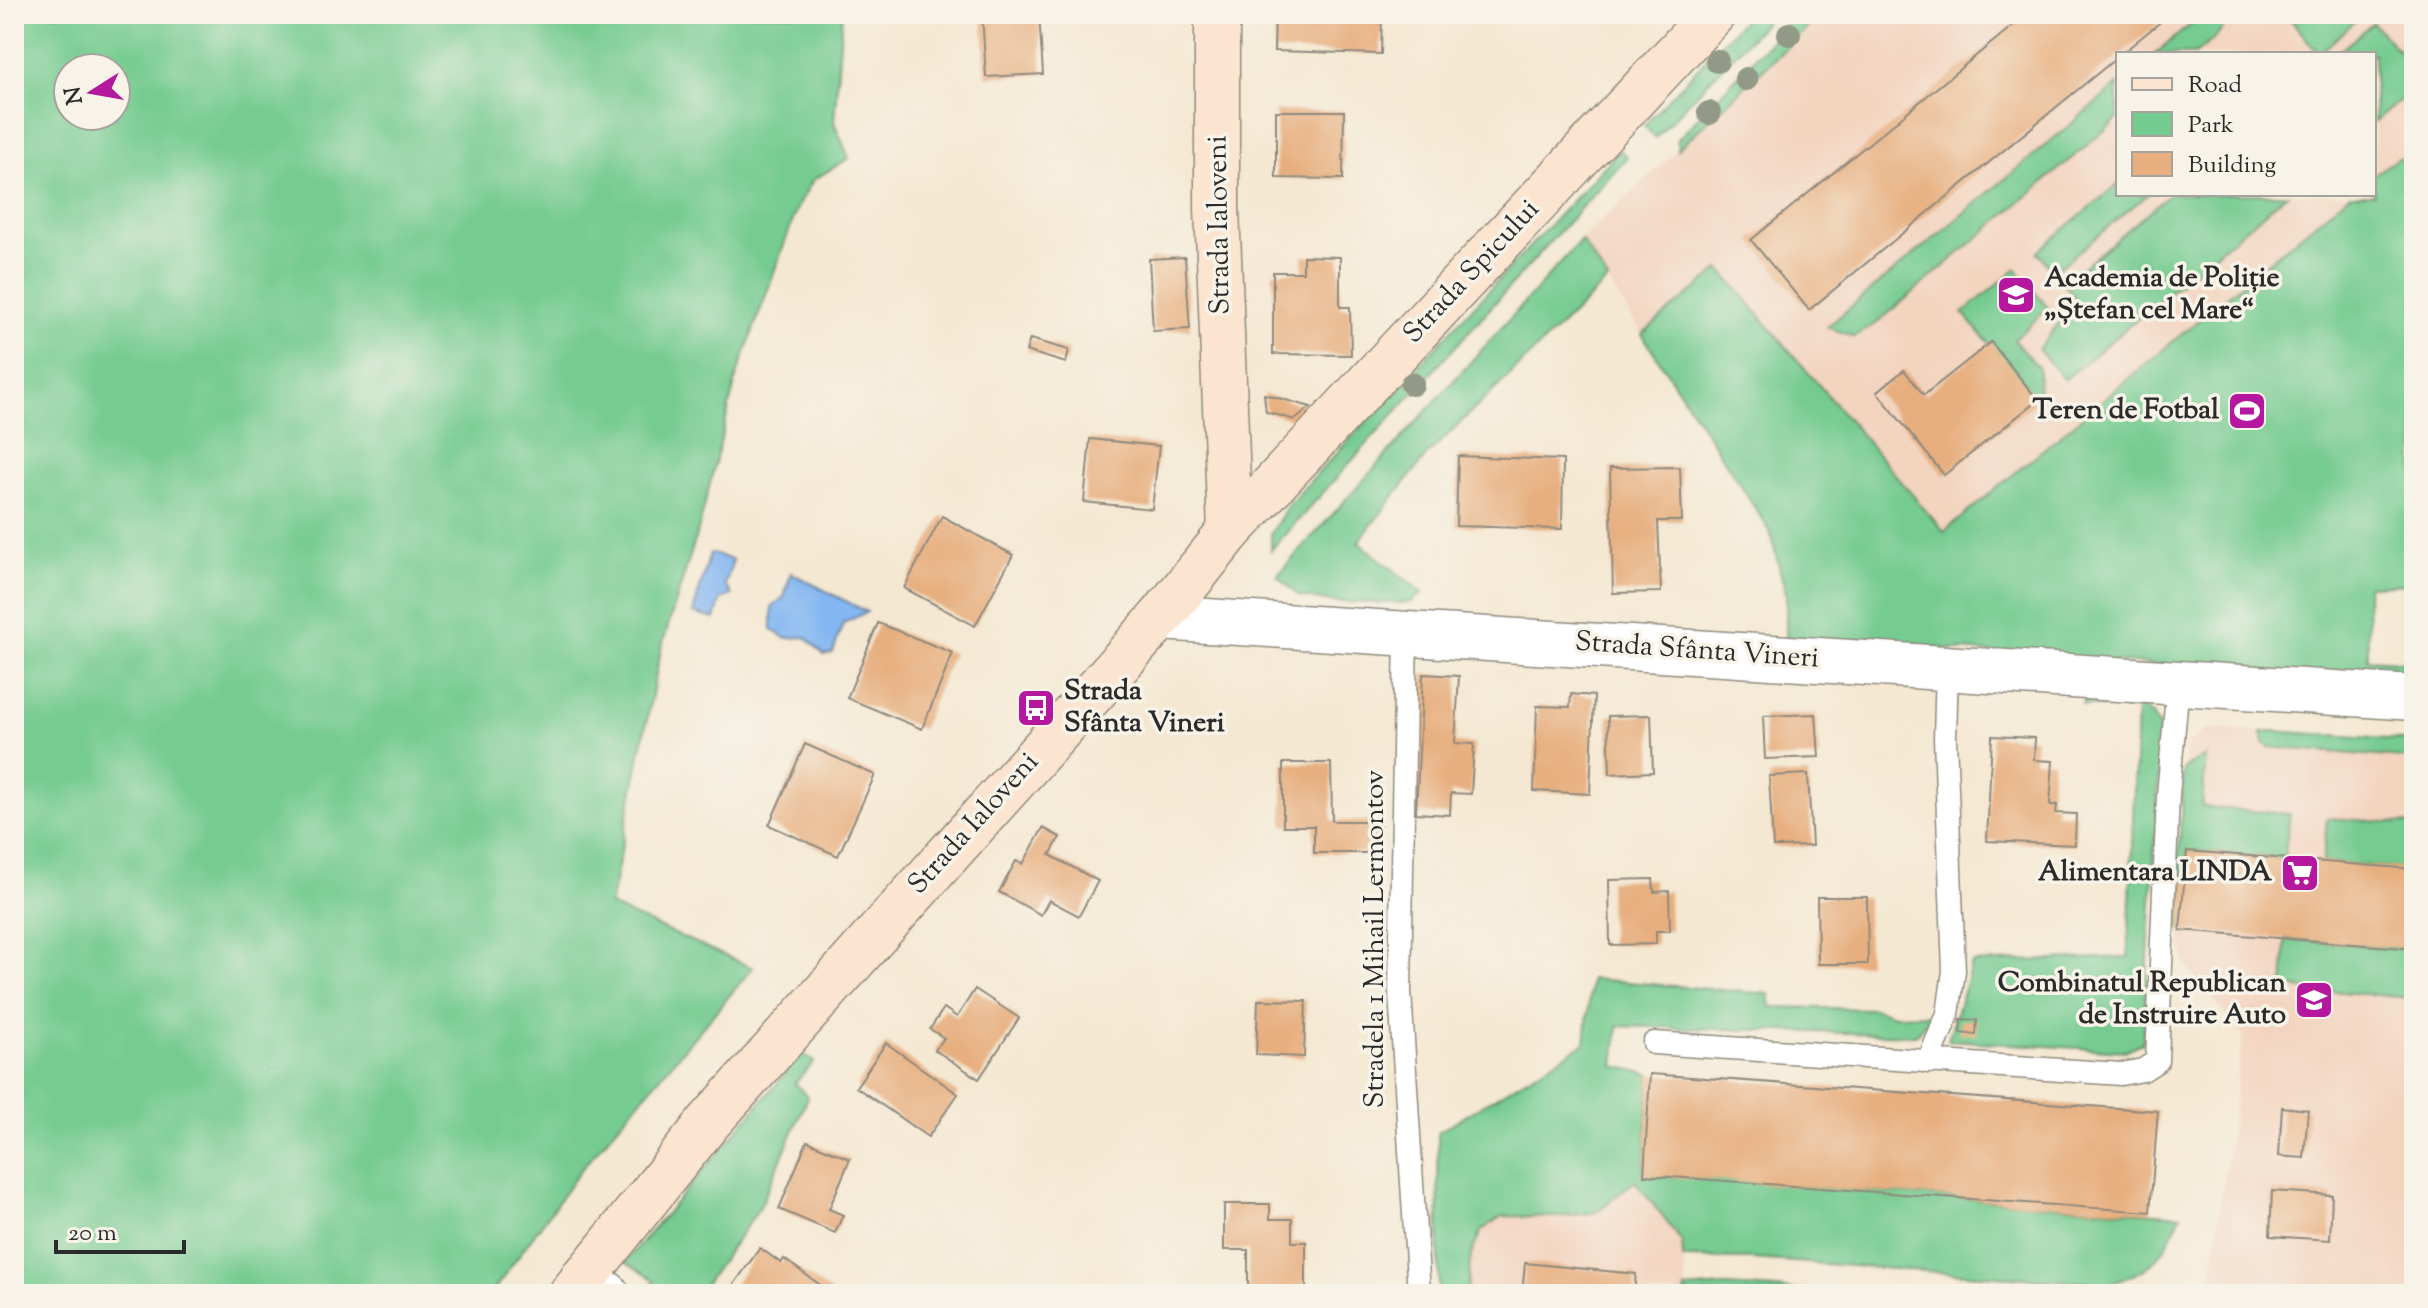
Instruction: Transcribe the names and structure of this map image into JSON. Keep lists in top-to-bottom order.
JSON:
{
  "streets": {
    "street": ["Strada Ialoveni", "Strada Spicului", "Strada Sfânta Vineri"],
    "lane": ["Stradela 1 Mihail Lermontov"]
  },
  "crossings": [
    ["Strada Ialoveni", "Strada Spicului"],
    ["Strada Ialoveni", "Strada Sfânta Vineri"],
    ["Strada Sfânta Vineri", "Stradela 1 Mihail Lermontov"]
  ],
  "places": {
    "school or university": ["Academia de Poliție „Ștefan cel Mare“", "Combinatul Republican de Instruire Auto"],
    "sports": ["Teren de Fotbal"],
    "bus stop": ["Strada Sfânta Vineri"],
    "supermarket": ["Alimentara LINDA"]
  },
  "legend": ["Road", "Park", "Building"],
  "scale_bar": "20 m",
  "north": "left"
}
